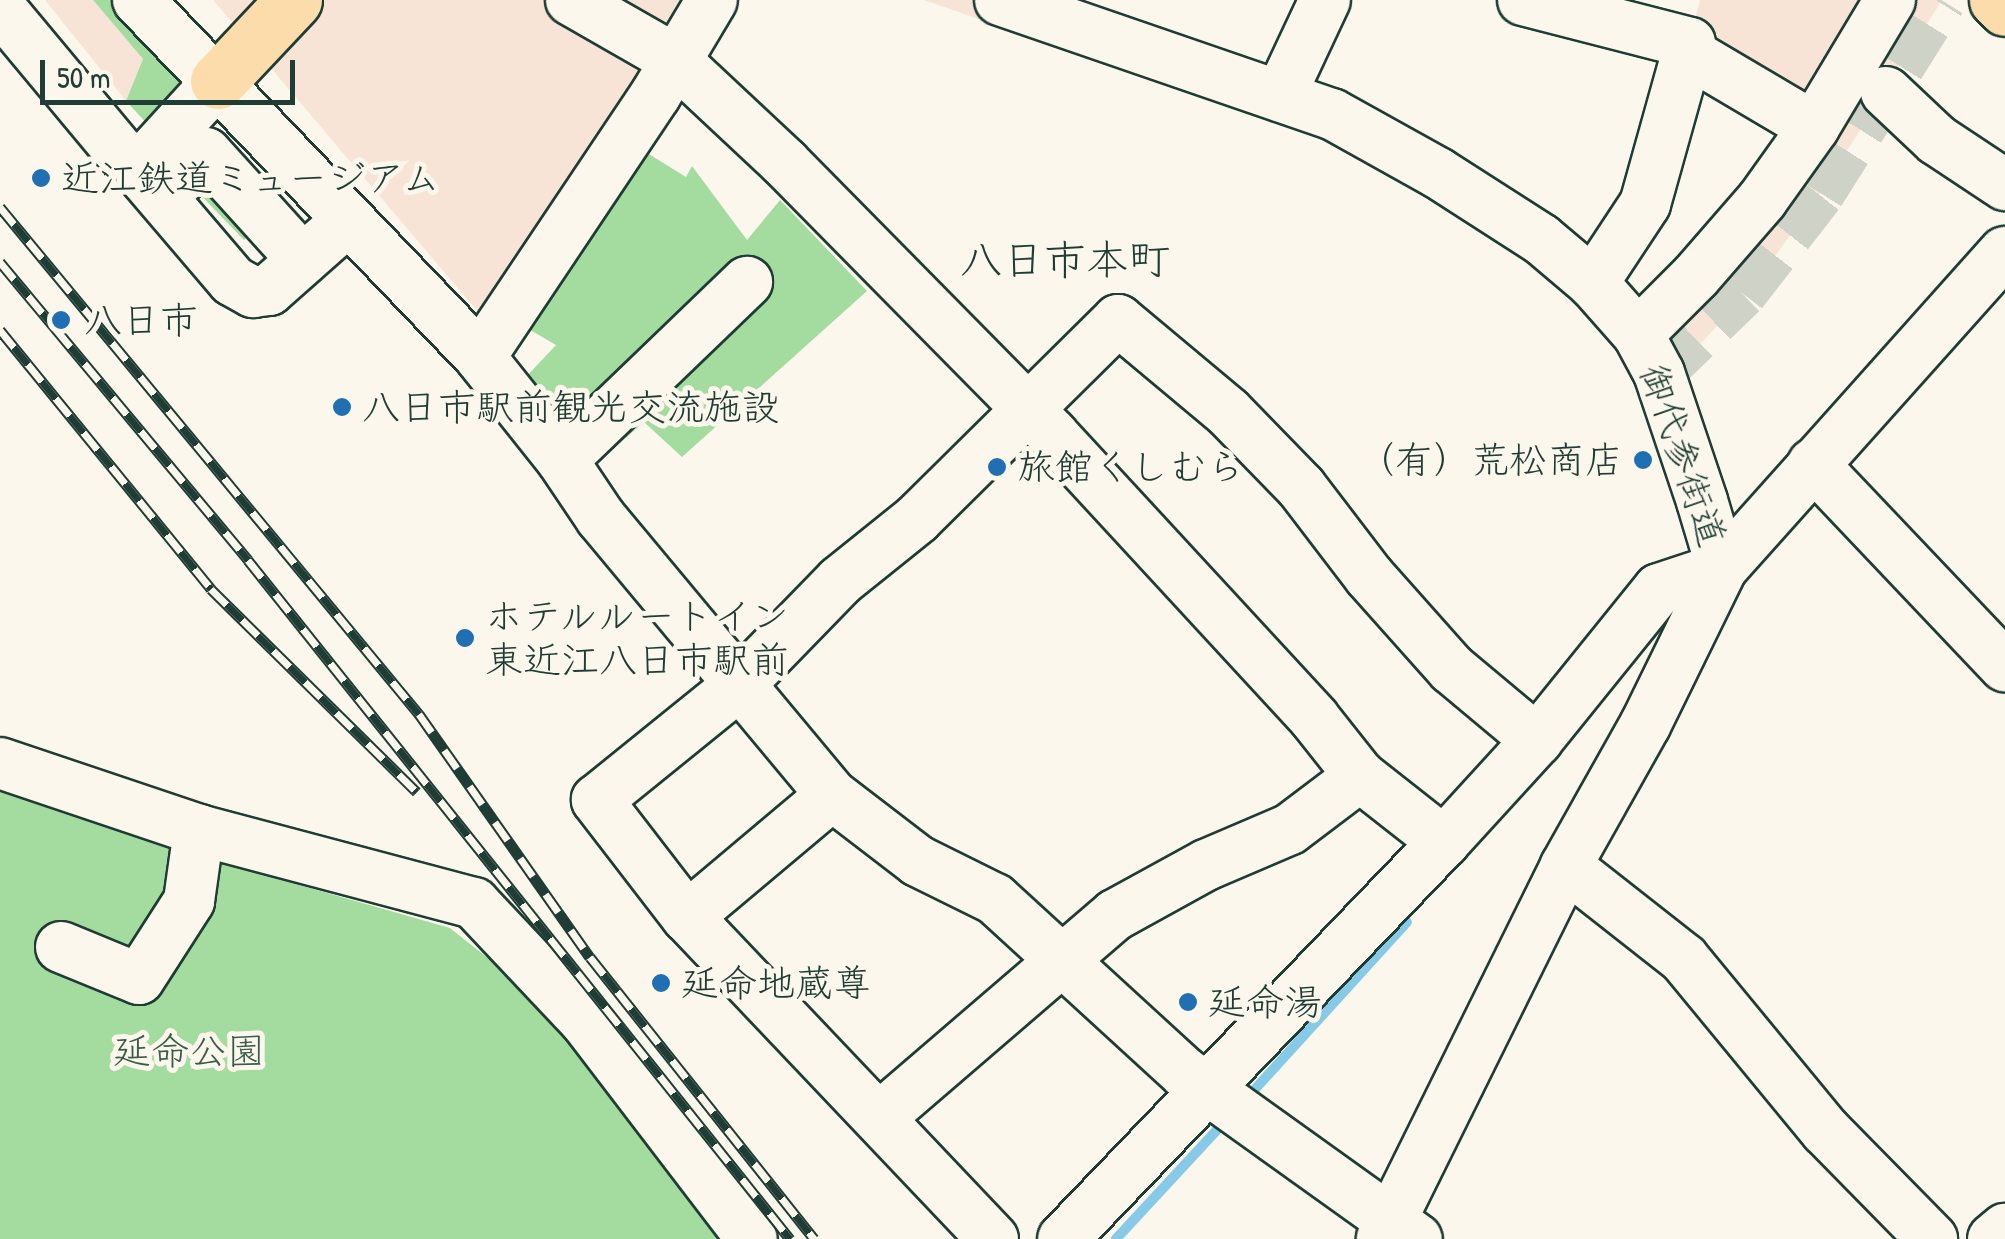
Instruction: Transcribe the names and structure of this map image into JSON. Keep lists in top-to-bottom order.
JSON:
{
  "streets": {
    "street": ["御代参街道"]
  },
  "districts": ["八日市本町"],
  "parks": ["延命公園"],
  "places": [
    "近江鉄道ミュージアム",
    "八日市",
    "八日市駅前観光交流施設",
    "（有）荒松商店",
    "旅館くしむら",
    "ホテルルートイン 東近江八日市駅前",
    "延命地蔵尊",
    "延命湯"
  ],
  "scale_bar": "50 m"
}
